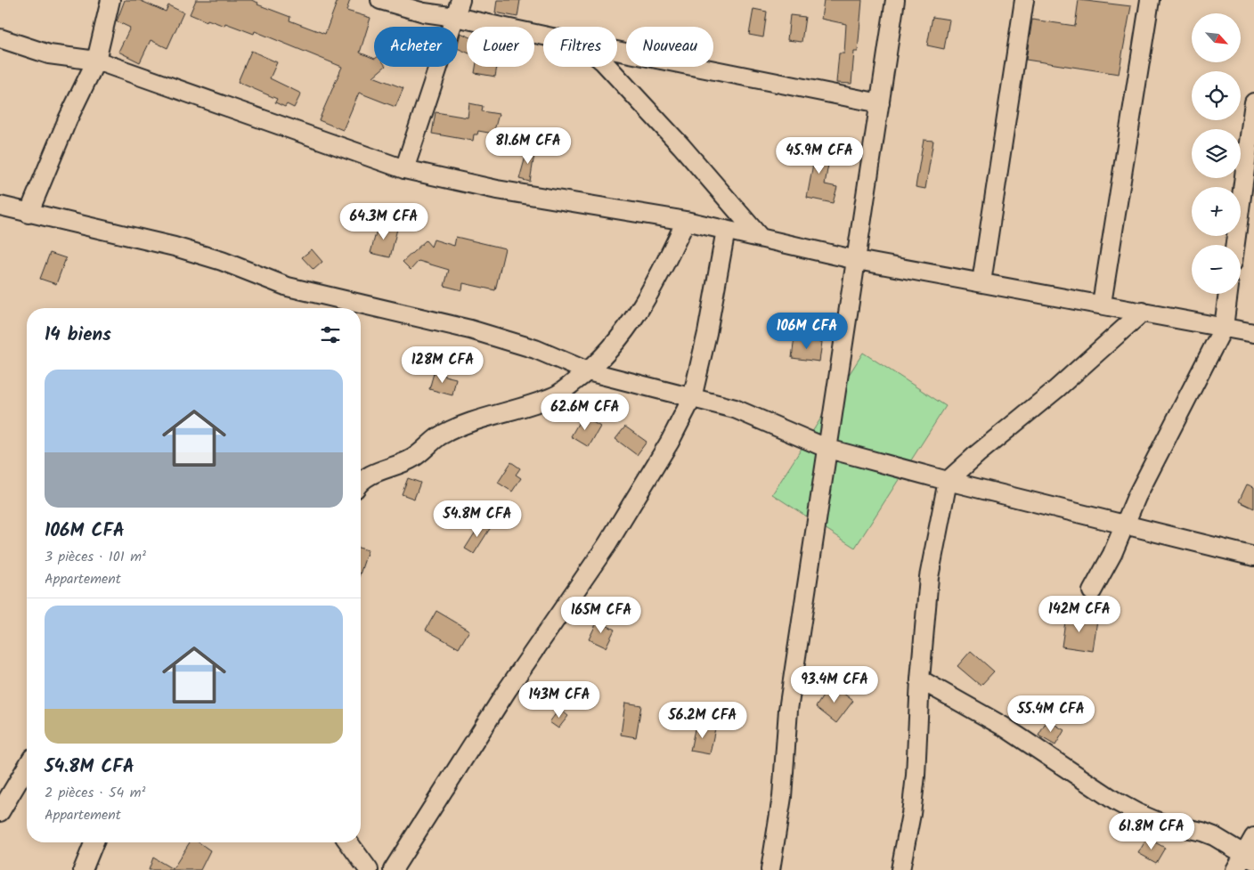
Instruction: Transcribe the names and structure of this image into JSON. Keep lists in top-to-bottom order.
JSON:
{
  "north": "bottom right",
  "page": {
    "map_buttons": ["+", "−"],
    "chip": [
      "Acheter",
      "Louer",
      "Filtres",
      "Nouveau"
    ],
    "price": [
      "81.6M CFA",
      "45.9M CFA",
      "64.3M CFA",
      "106M CFA",
      "128M CFA",
      "62.6M CFA",
      "54.8M CFA",
      "142M CFA",
      "165M CFA",
      "93.4M CFA",
      "143M CFA",
      "55.4M CFA",
      "56.2M CFA",
      "61.8M CFA"
    ],
    "heading": "14 biens",
    "list": [
      {
        "name": "106M CFA",
        "note": "3 pièces · 101 m² · Appartement"
      },
      {
        "name": "54.8M CFA",
        "note": "2 pièces · 54 m² · Appartement"
      }
    ]
  }
}
